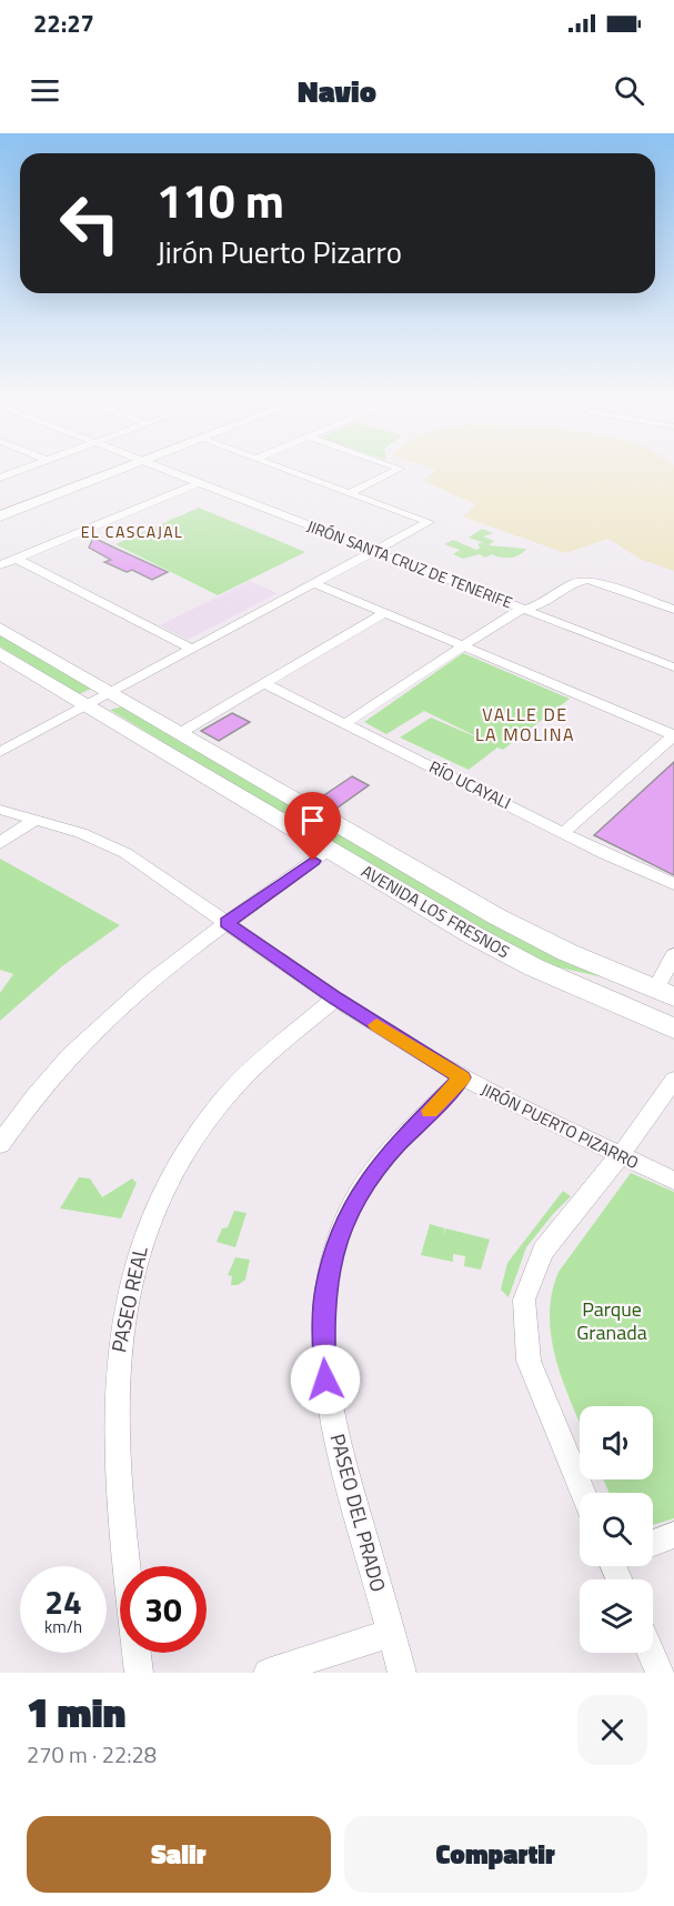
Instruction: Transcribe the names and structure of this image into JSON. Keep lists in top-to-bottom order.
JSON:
{
  "streets": {
    "main road": ["AVENIDA LOS FRESNOS"],
    "street": [
      "JIRÓN SANTA CRUZ DE TENERIFE",
      "RÍO UCAYALI",
      "JIRÓN PUERTO PIZARRO",
      "PASEO REAL",
      "PASEO DEL PRADO"
    ]
  },
  "crossings": [
    ["JIRÓN PUERTO PIZARRO", "PASEO REAL"],
    ["JIRÓN PUERTO PIZARRO", "PASEO DEL PRADO"]
  ],
  "districts": ["EL CASCAJAL", "VALLE DE LA MOLINA"],
  "parks": ["Parque Granada"],
  "page": {
    "status": "22:27",
    "header": "Navio",
    "turn": ["110 m", "Jirón Puerto Pizarro"],
    "speed": "24 km/h",
    "limit": "30",
    "heading": ["1 min", "270 m · 22:28"],
    "buttons": ["Salir", "Compartir"]
  }
}
